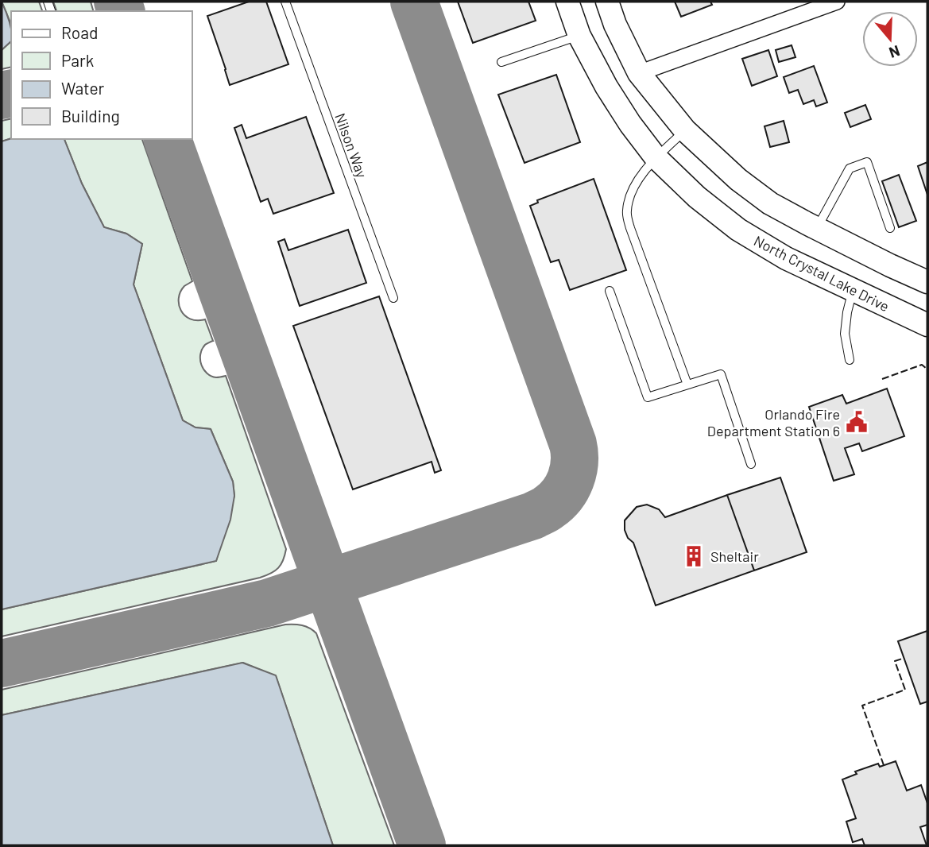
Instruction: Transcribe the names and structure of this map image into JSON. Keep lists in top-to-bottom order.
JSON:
{
  "streets": {
    "main road": ["North Crystal Lake Drive"],
    "lane": ["Nilson Way"]
  },
  "places": {
    "public building": ["Orlando Fire Department Station 6"],
    "building": ["Sheltair"]
  },
  "legend": [
    "Road",
    "Park",
    "Water",
    "Building"
  ],
  "north": "bottom"
}
